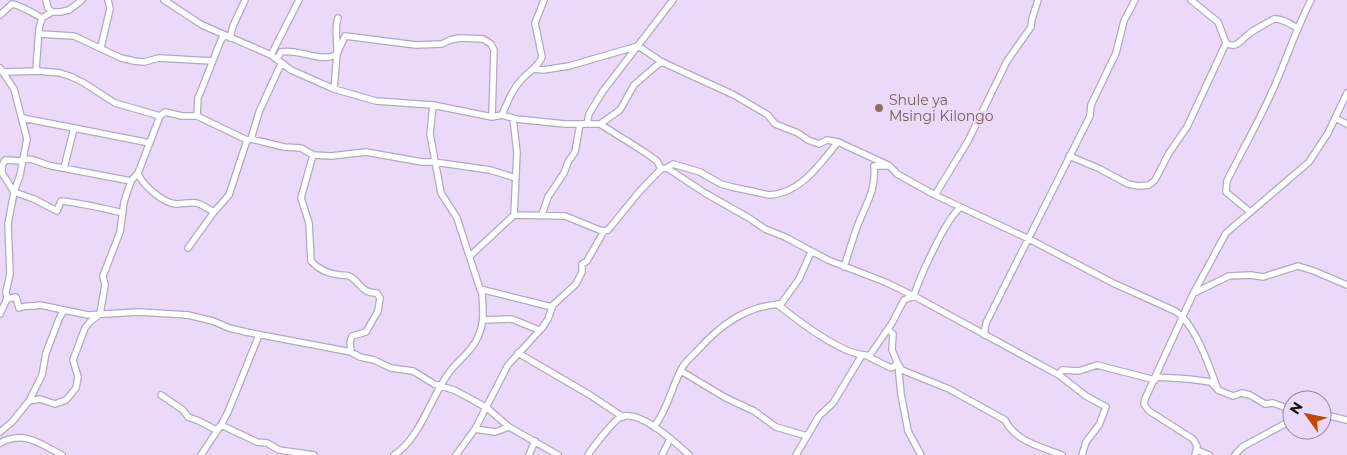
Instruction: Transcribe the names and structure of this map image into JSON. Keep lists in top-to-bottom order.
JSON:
{
  "places": ["Shule ya Msingi Kilongo"],
  "north": "top left"
}
